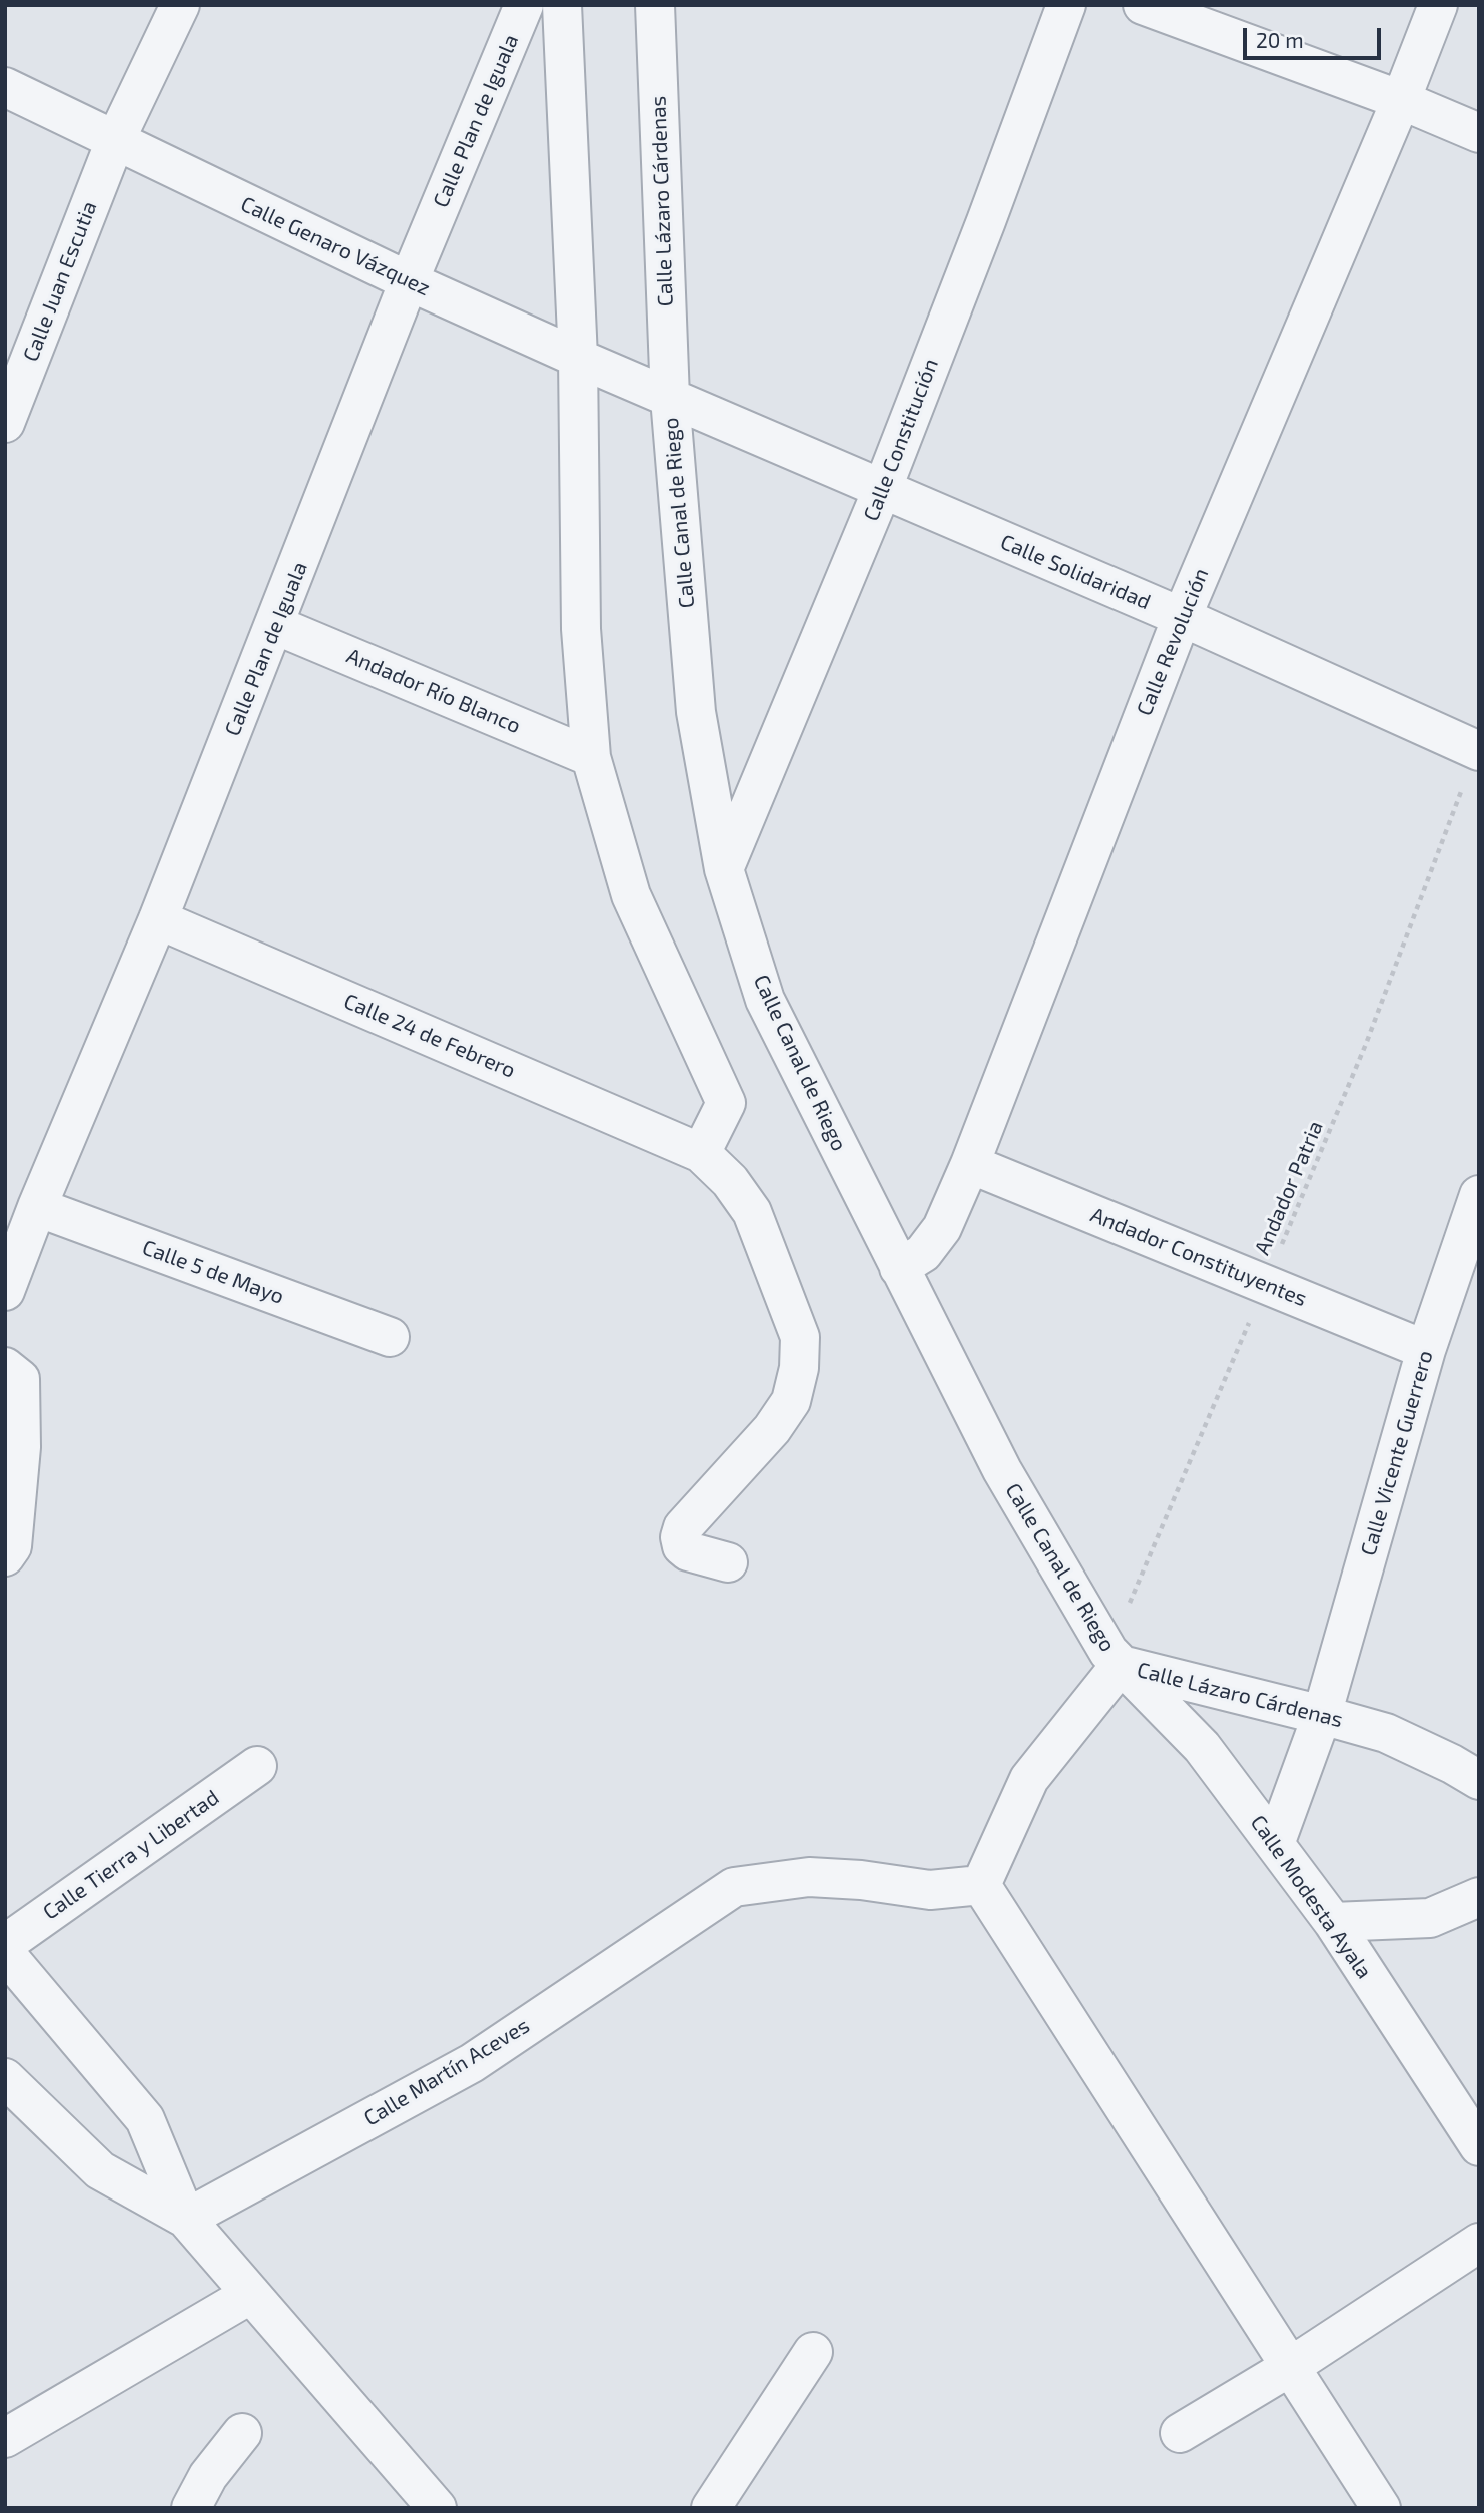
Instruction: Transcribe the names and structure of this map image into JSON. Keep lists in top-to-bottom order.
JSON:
{
  "streets": {
    "street": [
      "Calle Plan de Iguala",
      "Calle Lázaro Cárdenas",
      "Calle Genaro Vázquez",
      "Calle Juan Escutia",
      "Calle Constitución",
      "Calle Canal de Riego",
      "Calle Solidaridad",
      "Calle Revolución",
      "Andador Río Blanco",
      "Calle 24 de Febrero",
      "Andador Constituyentes",
      "Calle 5 de Mayo",
      "Calle Vicente Guerrero",
      "Calle Tierra y Libertad",
      "Calle Modesta Ayala",
      "Calle Martín Aceves"
    ],
    "path": ["Andador Patria"]
  },
  "crossings": [
    ["Calle Plan de Iguala", "Calle Genaro Vázquez"],
    ["Calle Plan de Iguala", "Andador Río Blanco"],
    ["Calle Plan de Iguala", "Calle 24 de Febrero"],
    ["Calle Plan de Iguala", "Calle 5 de Mayo"],
    ["Calle Lázaro Cárdenas", "Calle Genaro Vázquez"],
    ["Calle Lázaro Cárdenas", "Calle Canal de Riego"],
    ["Calle Lázaro Cárdenas", "Calle Solidaridad"],
    ["Calle Lázaro Cárdenas", "Andador Patria"],
    ["Calle Lázaro Cárdenas", "Calle Vicente Guerrero"],
    ["Calle Lázaro Cárdenas", "Calle Modesta Ayala"],
    ["Calle Lázaro Cárdenas", "Calle Martín Aceves"],
    ["Calle Genaro Vázquez", "Calle Juan Escutia"],
    ["Calle Genaro Vázquez", "Calle Canal de Riego"],
    ["Calle Genaro Vázquez", "Calle Solidaridad"],
    ["Calle Constitución", "Calle Canal de Riego"],
    ["Calle Constitución", "Calle Solidaridad"],
    ["Calle Canal de Riego", "Calle Solidaridad"],
    ["Calle Canal de Riego", "Calle Revolución"],
    ["Calle Canal de Riego", "Andador Patria"],
    ["Calle Canal de Riego", "Calle Modesta Ayala"],
    ["Calle Solidaridad", "Calle Revolución"],
    ["Calle Solidaridad", "Andador Patria"],
    ["Calle Revolución", "Andador Constituyentes"],
    ["Andador Patria", "Andador Constituyentes"],
    ["Andador Patria", "Calle Modesta Ayala"],
    ["Andador Constituyentes", "Calle Vicente Guerrero"],
    ["Calle Vicente Guerrero", "Calle Modesta Ayala"]
  ],
  "scale_bar": "20 m"
}
